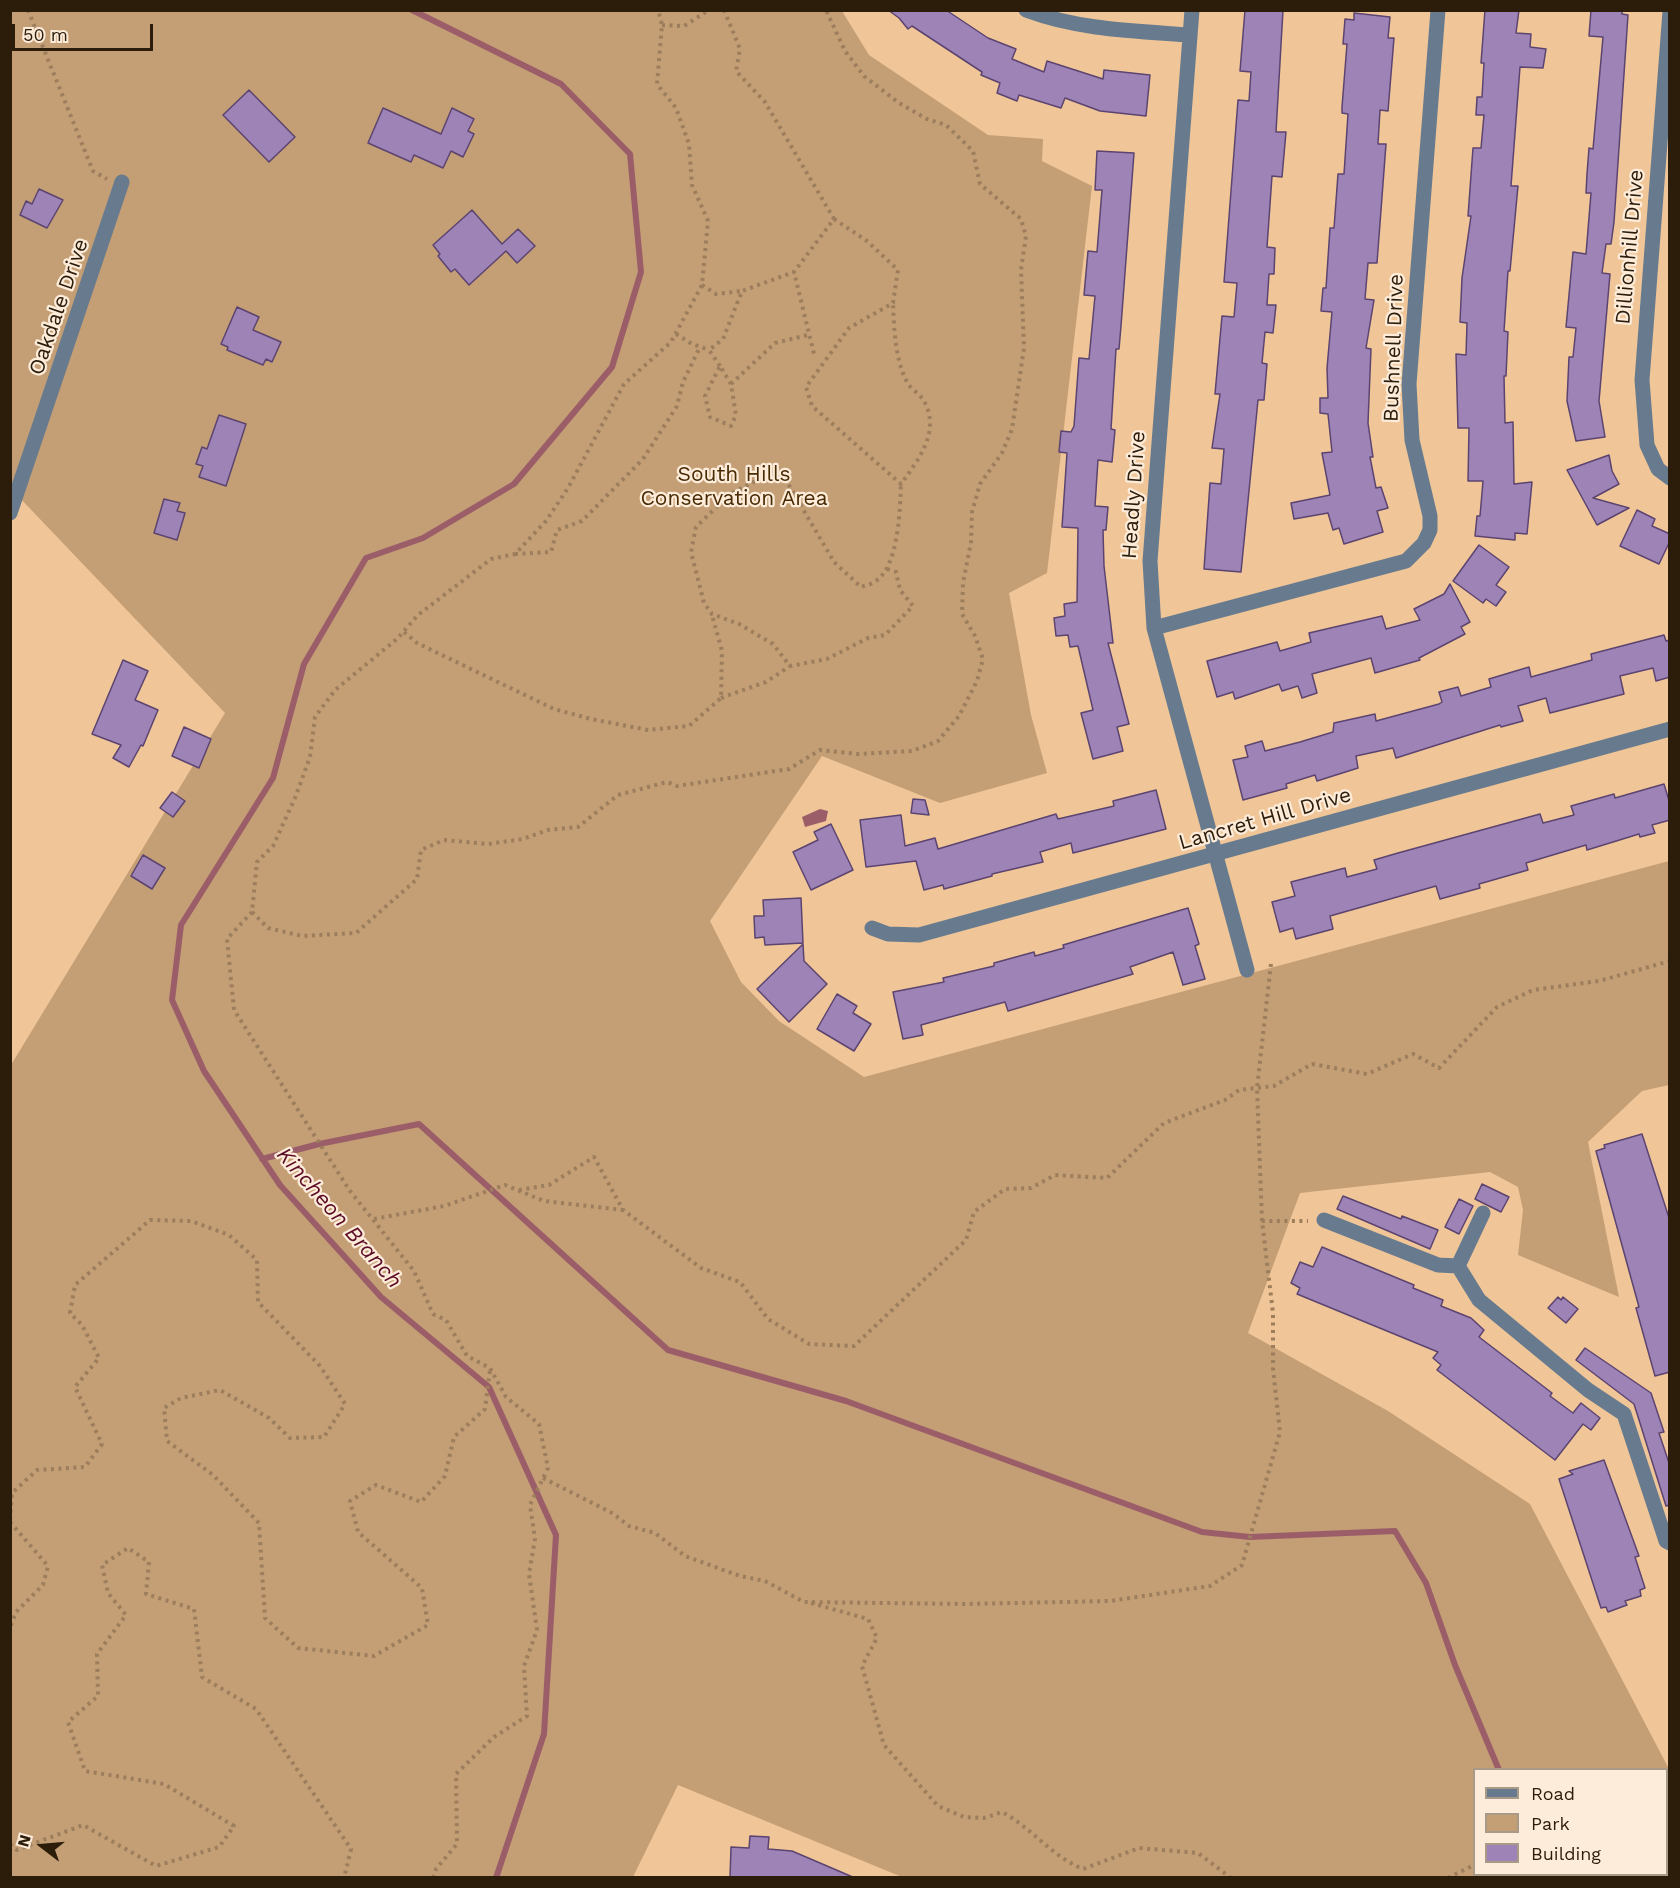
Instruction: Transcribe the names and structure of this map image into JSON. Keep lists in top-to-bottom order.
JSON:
{
  "streets": {
    "street": [
      "Dillionhill Drive",
      "Oakdale Drive",
      "Bushnell Drive",
      "Headly Drive",
      "Lancret Hill Drive"
    ]
  },
  "crossings": [
    ["Bushnell Drive", "Headly Drive"],
    ["Headly Drive", "Lancret Hill Drive"]
  ],
  "water": ["Kincheon Branch"],
  "parks": ["South Hills Conservation Area"],
  "legend": ["Road", "Park", "Building"],
  "scale_bar": "50 m",
  "north": "left"
}
